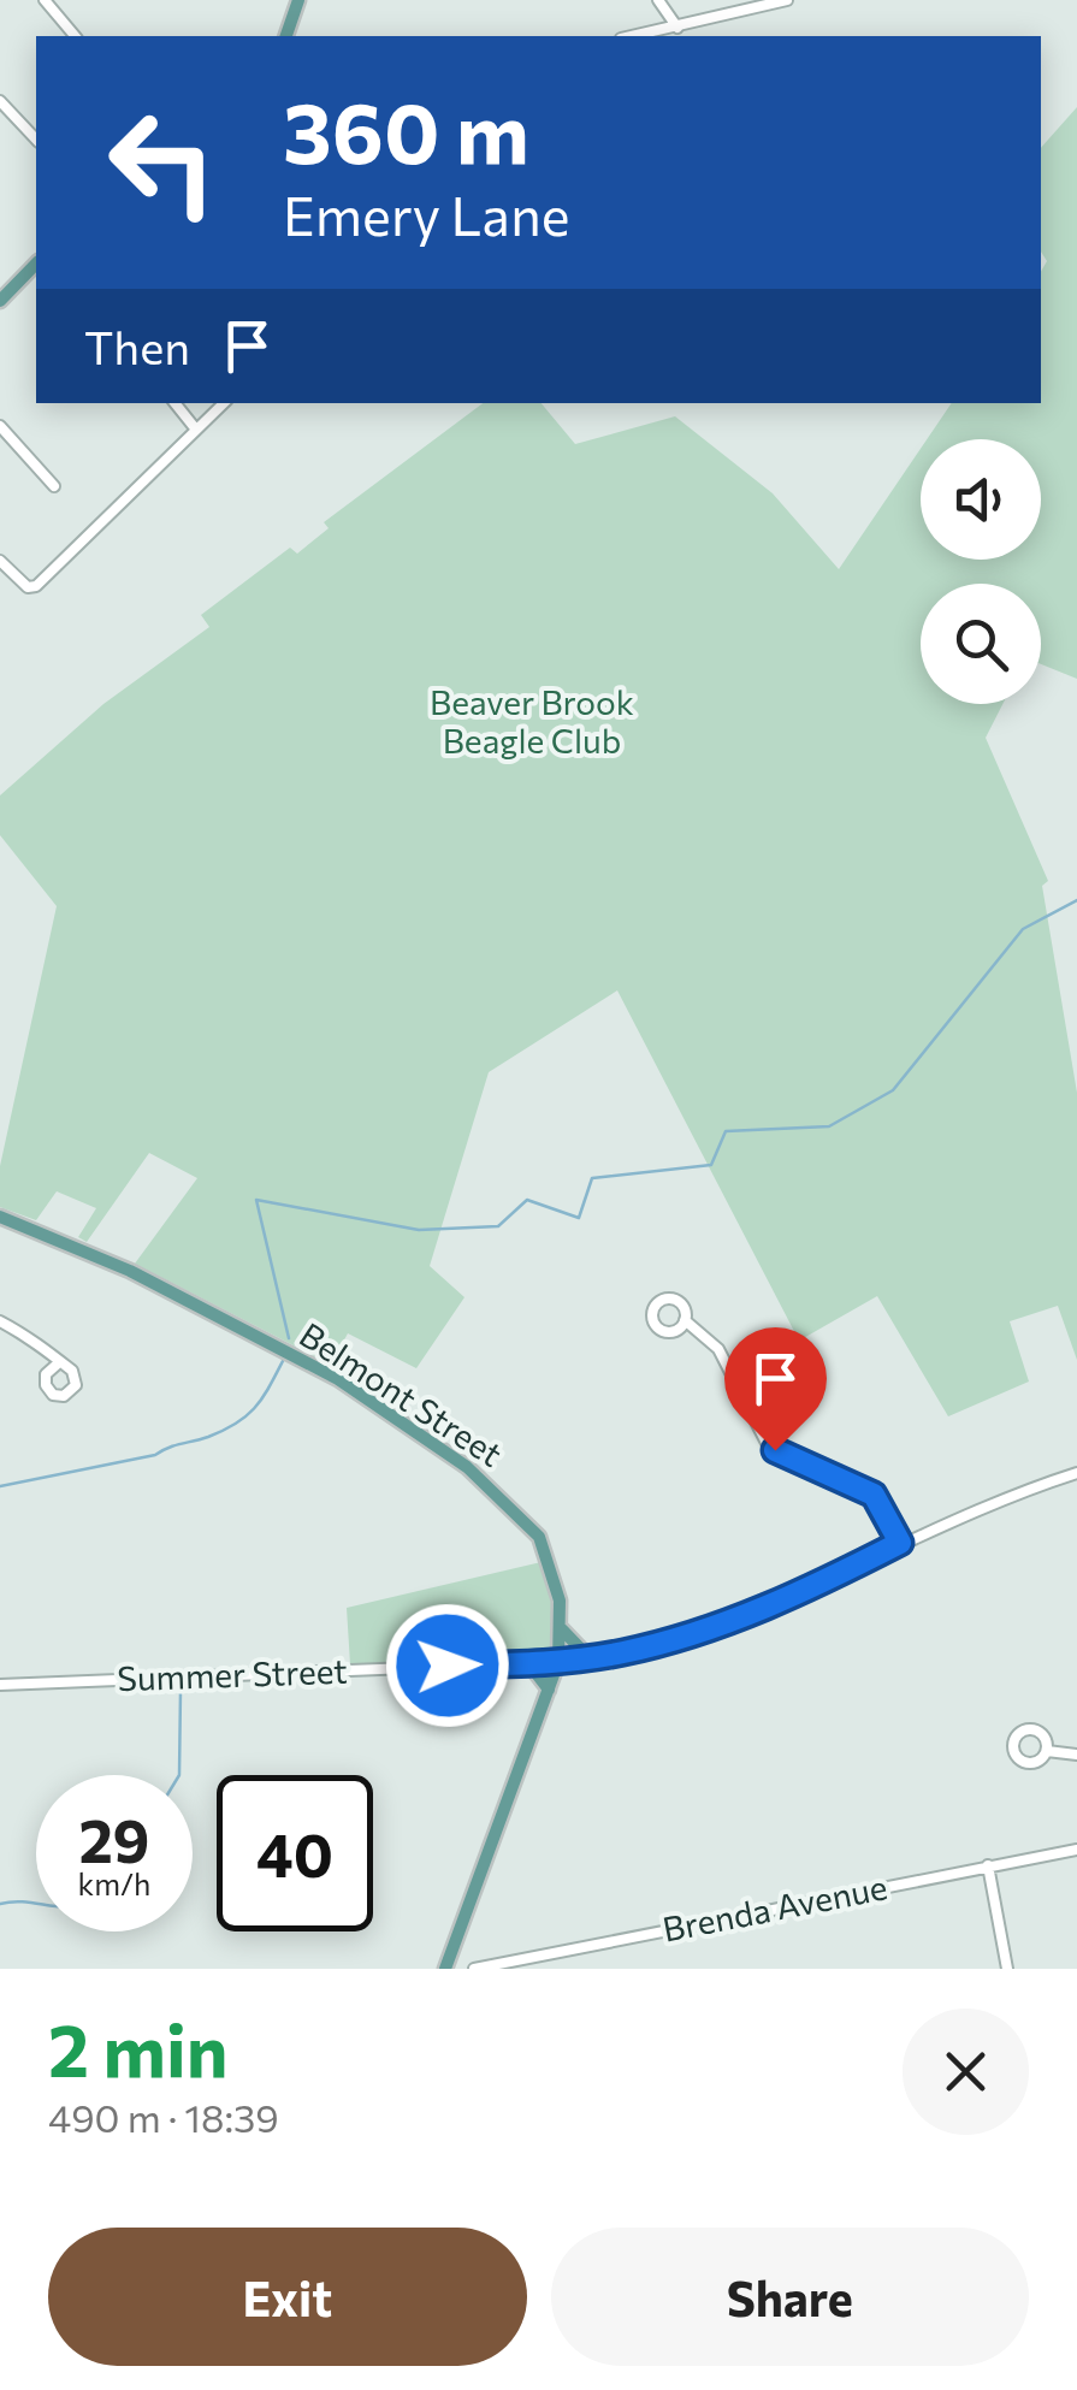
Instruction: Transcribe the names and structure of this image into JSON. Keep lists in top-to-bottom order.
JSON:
{
  "streets": {
    "main road": ["Belmont Street"],
    "street": ["Summer Street", "Brenda Avenue"]
  },
  "crossings": [
    ["Belmont Street", "Summer Street"]
  ],
  "parks": ["Beaver Brook Beagle Club"],
  "page": {
    "turn": ["360 m", "Emery Lane"],
    "then": "Then",
    "speed": "29 km/h",
    "limit": "40",
    "heading": ["2 min", "490 m · 18:39"],
    "buttons": ["Exit", "Share"]
  }
}
